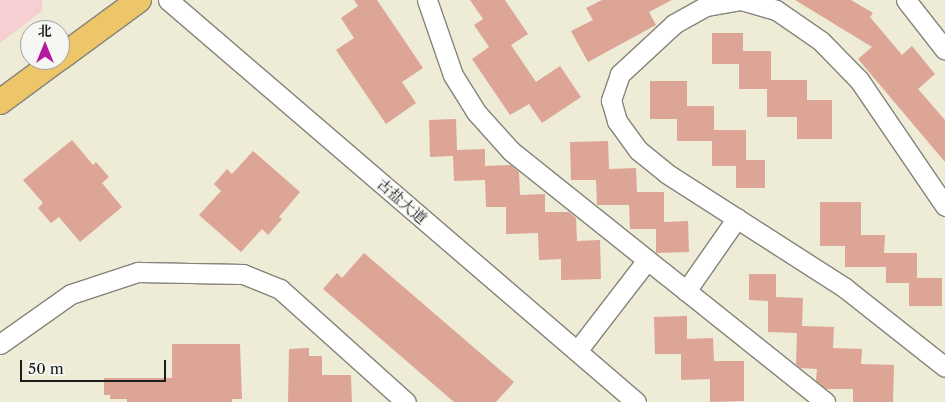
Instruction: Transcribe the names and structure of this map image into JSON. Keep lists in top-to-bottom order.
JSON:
{
  "streets": {
    "street": ["古盐大道"]
  },
  "scale_bar": "50 m",
  "north": "top"
}
